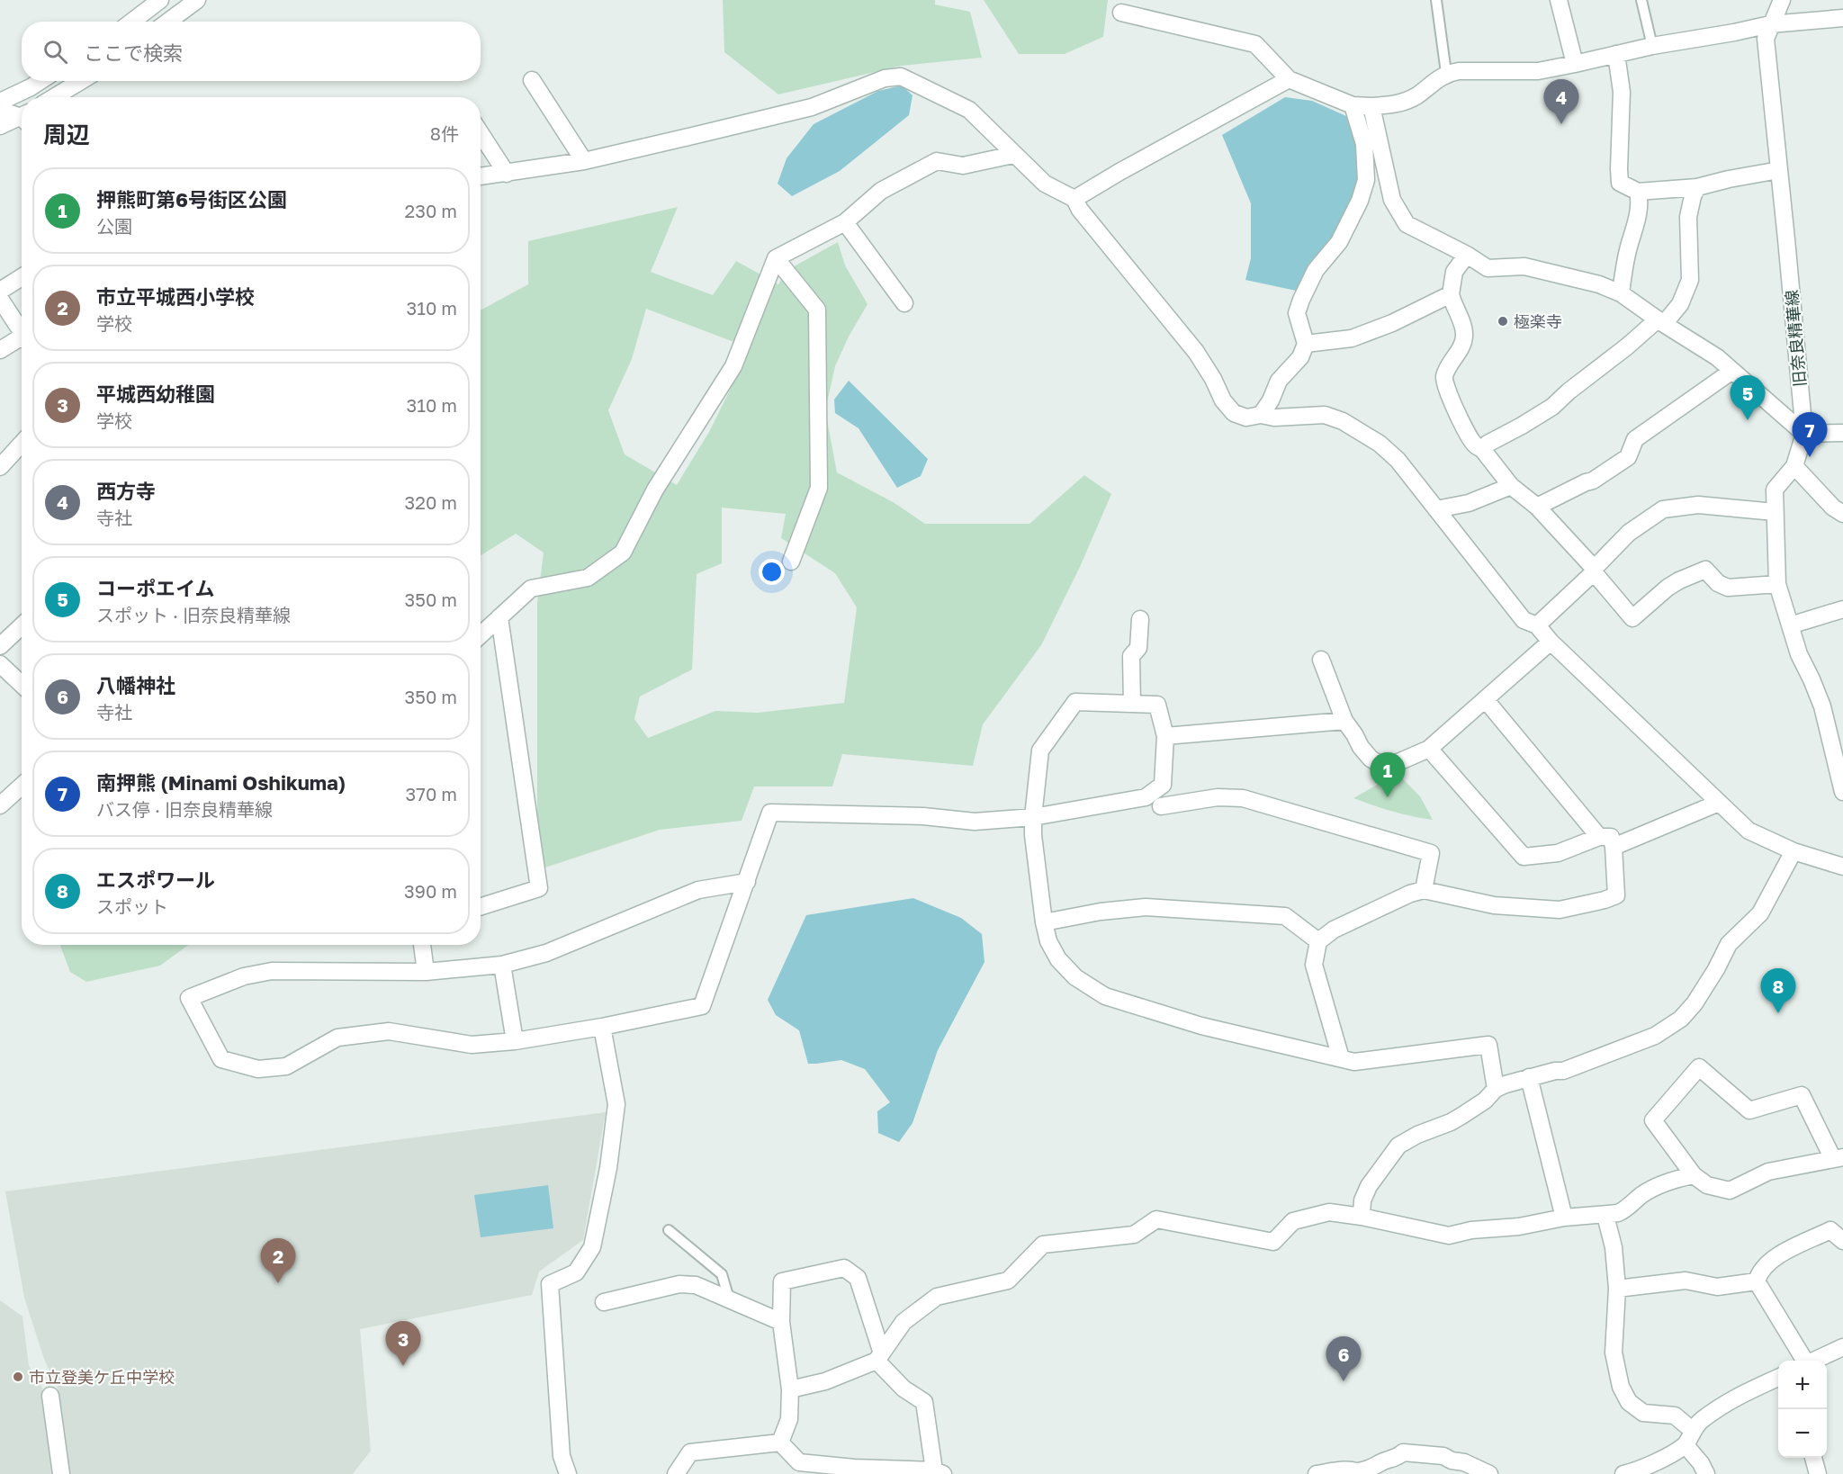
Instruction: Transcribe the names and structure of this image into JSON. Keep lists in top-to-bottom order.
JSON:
{
  "streets": {
    "street": ["旧奈良精華線"]
  },
  "places": ["極楽寺", "市立登美ケ丘中学校"],
  "page": {
    "search": "ここで検索",
    "pins": [
      "4",
      "5",
      "7",
      "1",
      "8",
      "2",
      "3",
      "6"
    ],
    "heading": ["周辺", "8件"],
    "list": [
      {
        "mark": "1",
        "name": "押熊町第6号街区公園",
        "note": "公園",
        "value": "230 m"
      },
      {
        "mark": "2",
        "name": "市立平城西小学校",
        "note": "学校",
        "value": "310 m"
      },
      {
        "mark": "3",
        "name": "平城西幼稚園",
        "note": "学校",
        "value": "310 m"
      },
      {
        "mark": "4",
        "name": "西方寺",
        "note": "寺社",
        "value": "320 m"
      },
      {
        "mark": "5",
        "name": "コーポエイム",
        "note": "スポット · 旧奈良精華線",
        "value": "350 m"
      },
      {
        "mark": "6",
        "name": "八幡神社",
        "note": "寺社",
        "value": "350 m"
      },
      {
        "mark": "7",
        "name": "南押熊 (Minami Oshikuma)",
        "note": "バス停 · 旧奈良精華線",
        "value": "370 m"
      },
      {
        "mark": "8",
        "name": "エスポワール",
        "note": "スポット",
        "value": "390 m"
      }
    ],
    "map_buttons": ["+", "−"]
  }
}
